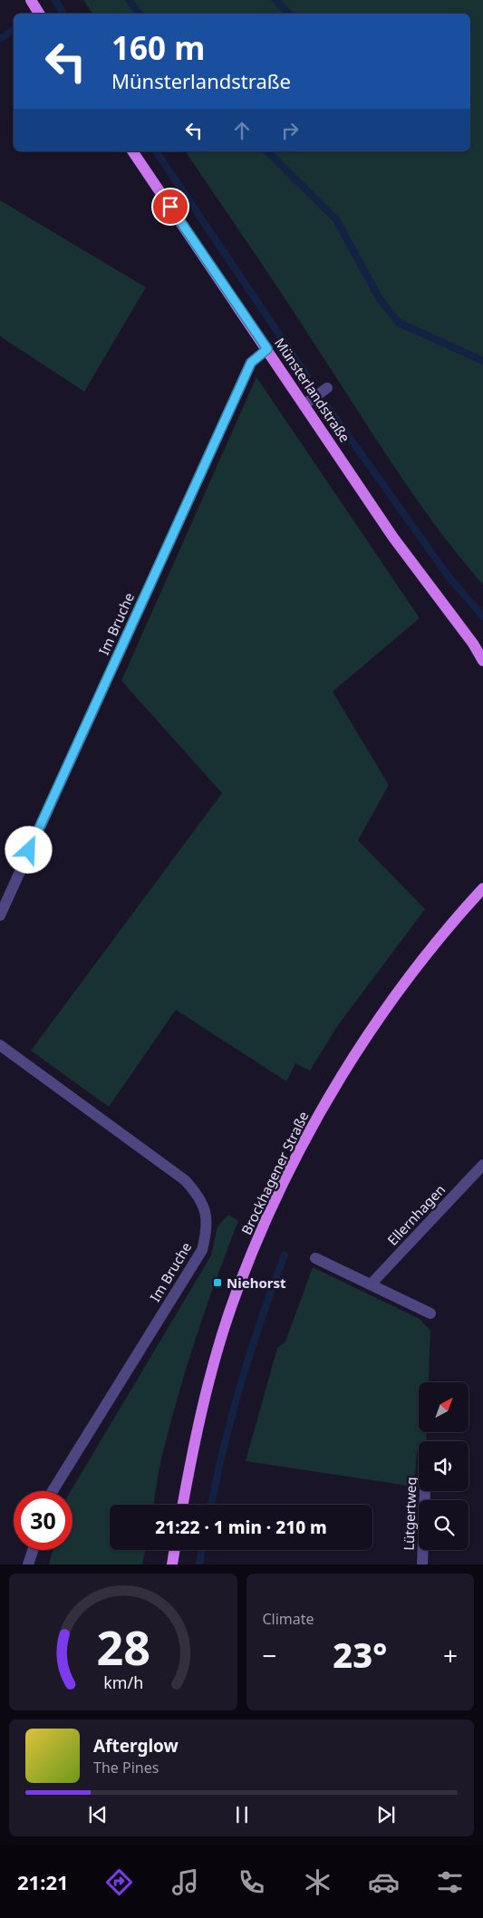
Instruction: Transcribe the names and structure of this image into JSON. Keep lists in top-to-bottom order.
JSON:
{
  "streets": {
    "main road": ["Münsterlandstraße", "Brockhagener Straße"],
    "street": ["Im Bruche", "Ellernhagen", "Lütgertweg"]
  },
  "crossings": [
    ["Münsterlandstraße", "Im Bruche"]
  ],
  "places": {
    "transit": ["Niehorst"]
  },
  "north": "top right",
  "page": {
    "turn": ["160 m", "Münsterlandstraße"],
    "limit": "30",
    "trip": "21:22 · 1 min · 210 m",
    "tile": "Climate",
    "heat": ["−", "23°", "+"],
    "song": ["Afterglow", "The Pines"],
    "tabs": "21:21",
    "gauge": ["28", "km/h"]
  }
}
